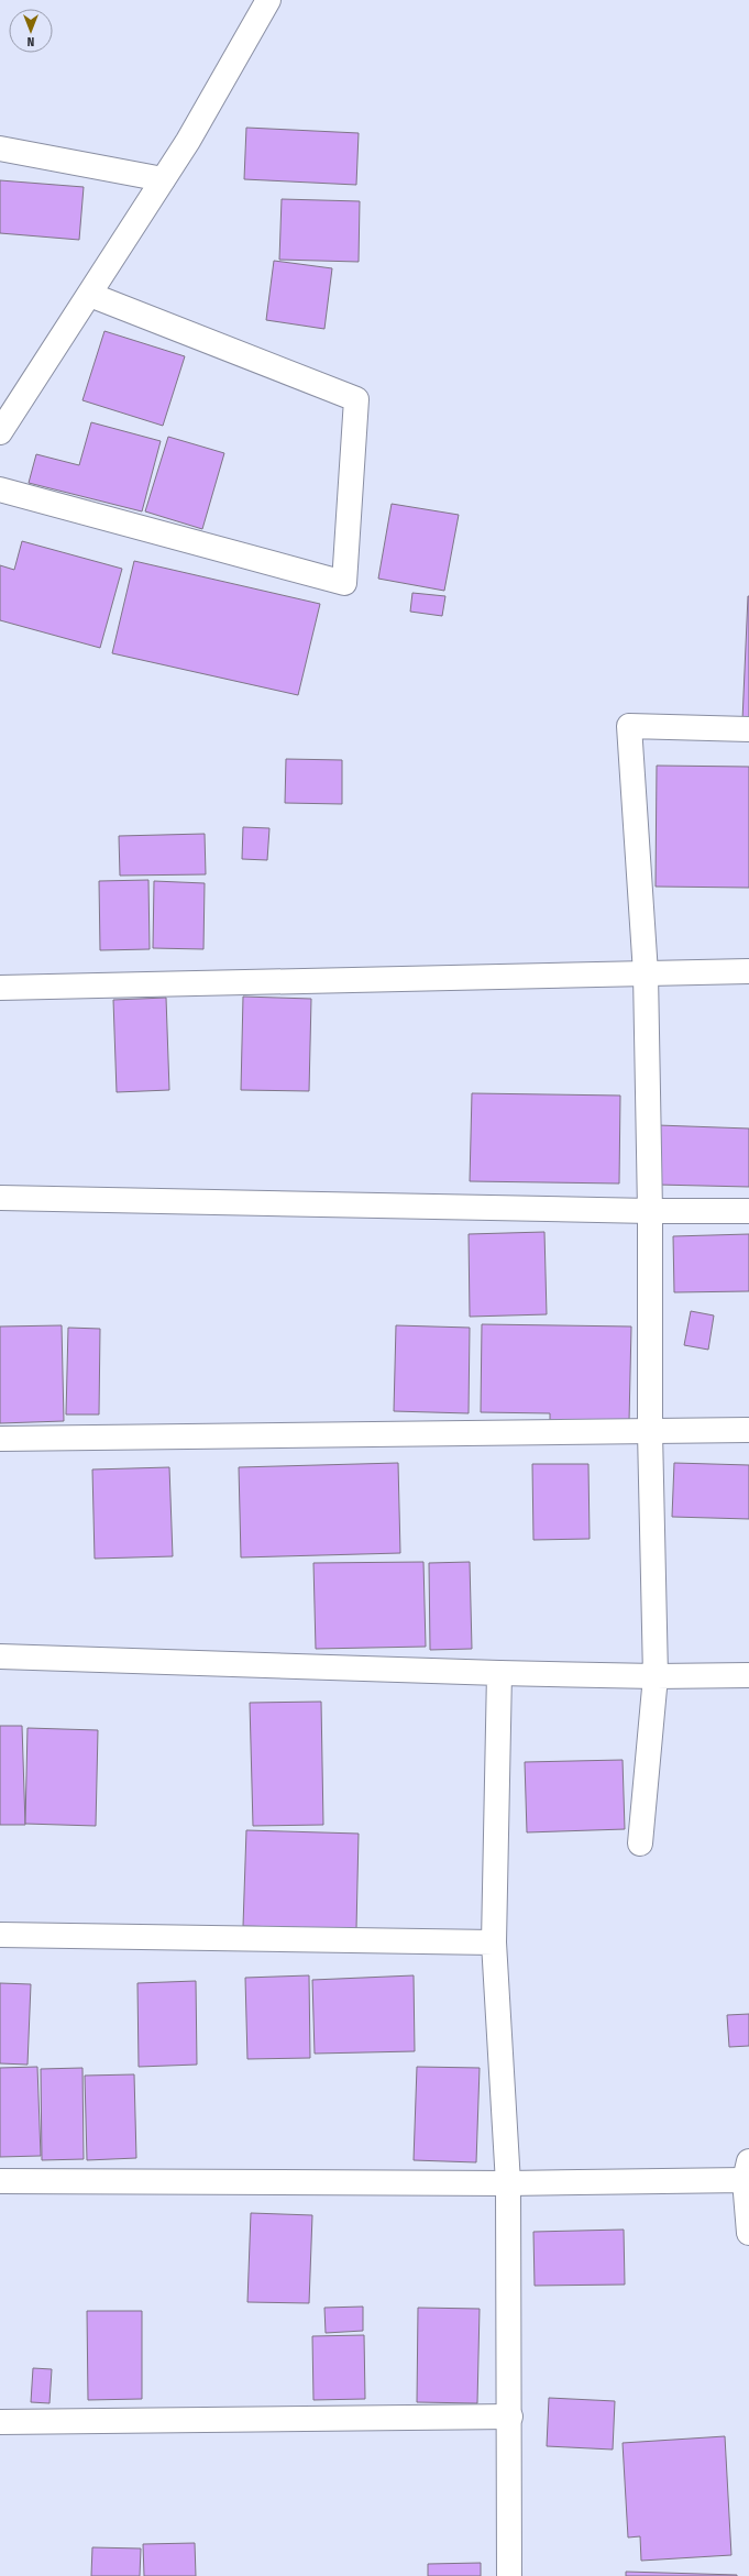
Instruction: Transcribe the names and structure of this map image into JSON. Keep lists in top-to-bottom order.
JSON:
{
  "north": "bottom"
}
